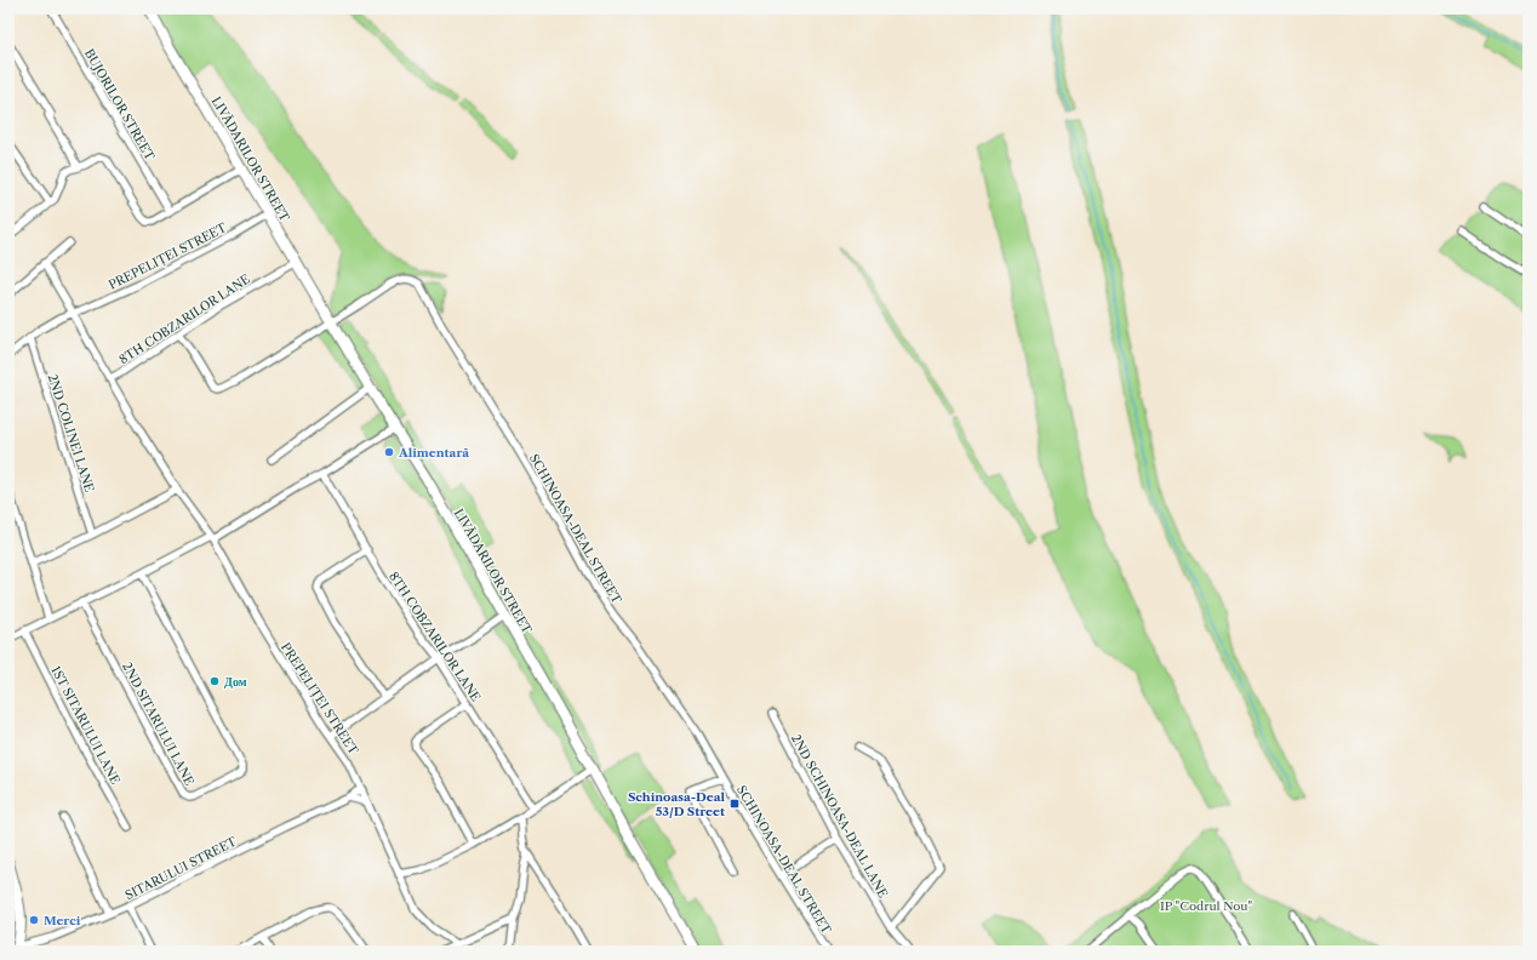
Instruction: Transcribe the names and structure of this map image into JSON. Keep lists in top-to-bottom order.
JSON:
{
  "streets": {
    "street": [
      "BUJORILOR STREET",
      "LIVĂDARILOR STREET",
      "PREPELIȚEI STREET",
      "8TH COBZARILOR LANE",
      "2ND COLINEI LANE",
      "SCHINOASA-DEAL STREET",
      "2ND SITARULUI LANE",
      "1ST SITARULUI LANE",
      "2ND SCHINOASA-DEAL LANE",
      "SITARULUI STREET"
    ]
  },
  "crossings": [
    ["LIVĂDARILOR STREET", "PREPELIȚEI STREET"],
    ["LIVĂDARILOR STREET", "8TH COBZARILOR LANE"],
    ["LIVĂDARILOR STREET", "SCHINOASA-DEAL STREET"],
    ["PREPELIȚEI STREET", "8TH COBZARILOR LANE"],
    ["PREPELIȚEI STREET", "SITARULUI STREET"]
  ],
  "parks": ["IP \"Codrul Nou\""],
  "places": {
    "other": ["Alimentară", "Дом", "Merci"],
    "transit": ["Schinoasa-Deal 53/D Street"]
  }
}
